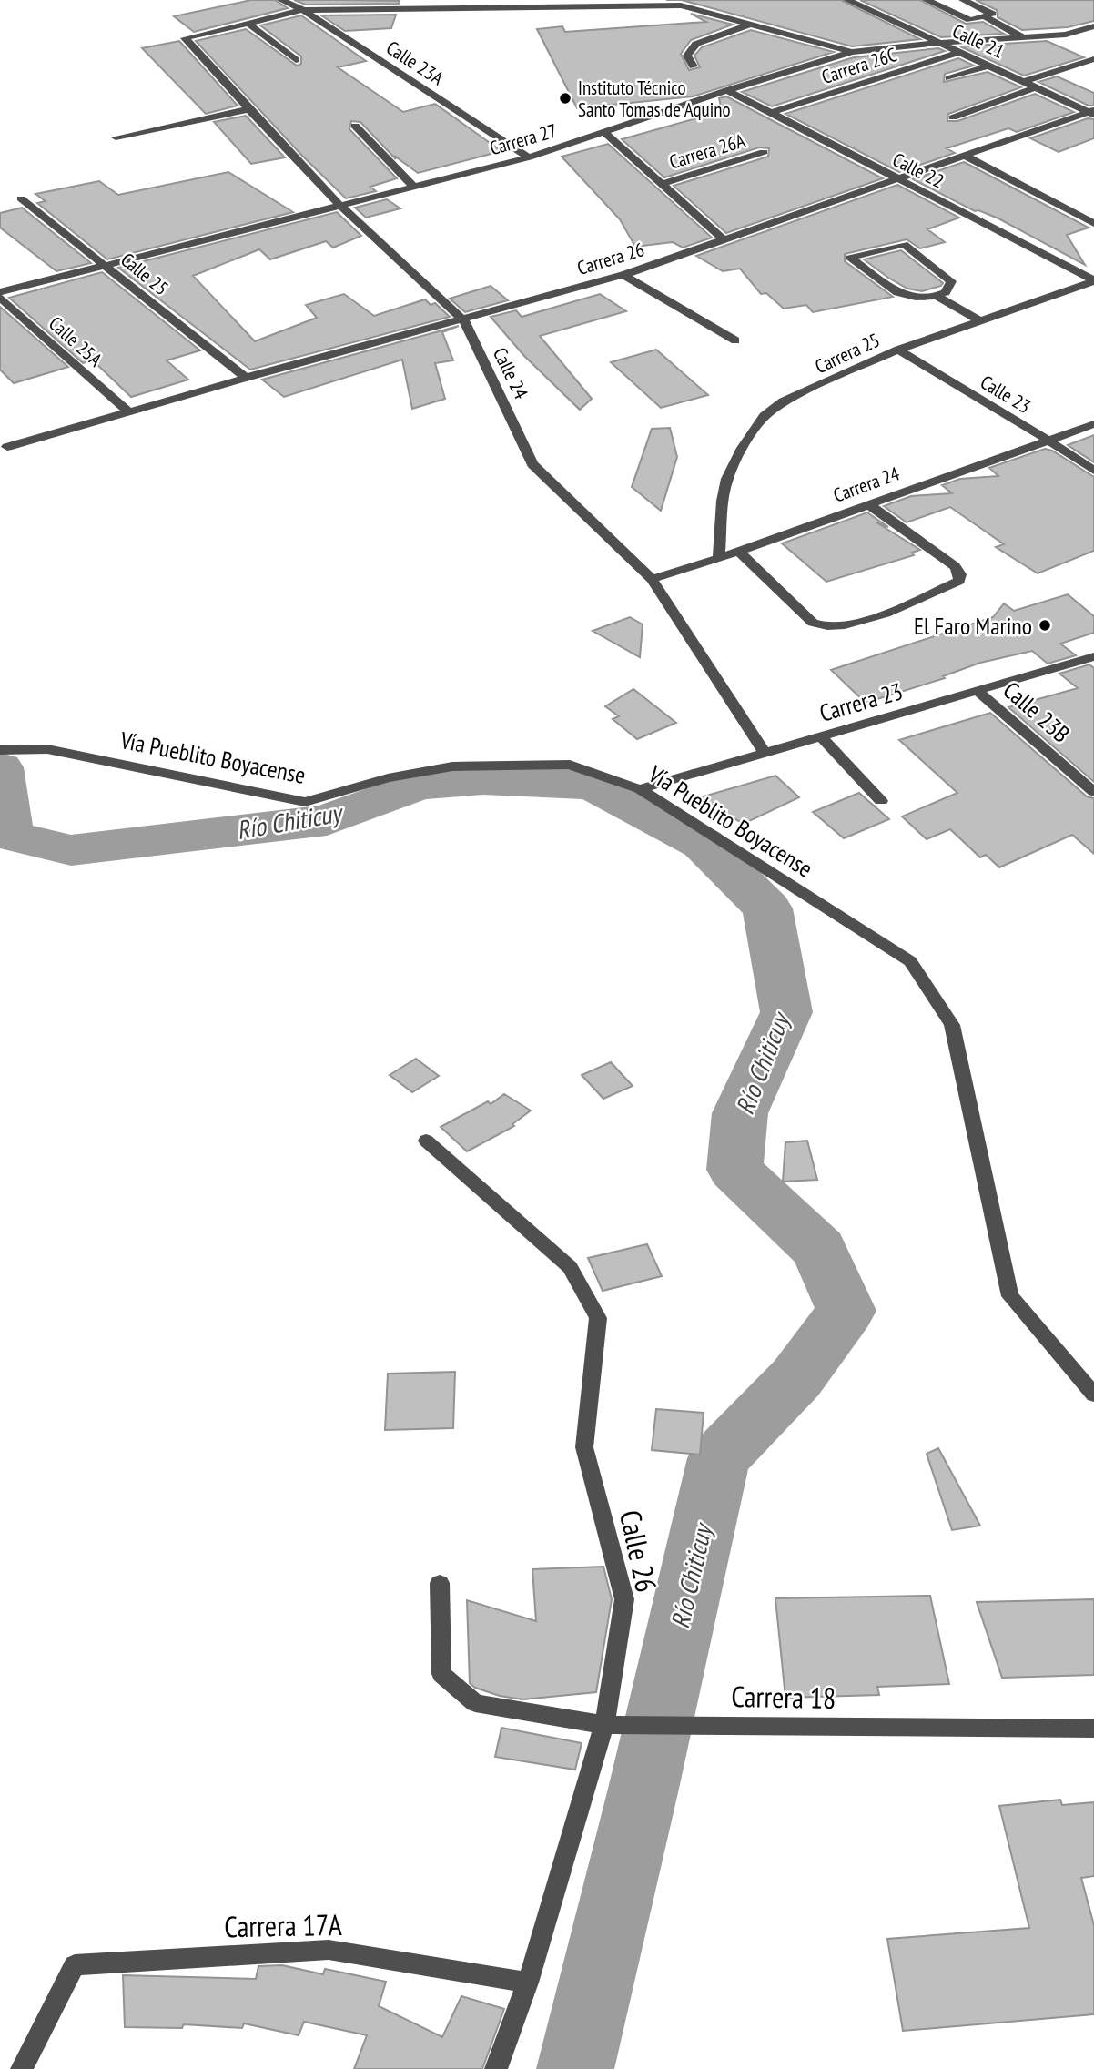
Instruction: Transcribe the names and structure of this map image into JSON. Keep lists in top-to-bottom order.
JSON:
{
  "streets": {
    "street": [
      "Calle 21",
      "Calle 23A",
      "Carrera 26C",
      "Carrera 27",
      "Carrera 26A",
      "Calle 22",
      "Carrera 26",
      "Calle 25",
      "Calle 25A",
      "Carrera 25",
      "Calle 24",
      "Calle 23",
      "Carrera 24",
      "Carrera 23",
      "Calle 23B",
      "Vía Pueblito Boyacense",
      "Calle 26",
      "Carrera 18",
      "Carrera 17A"
    ]
  },
  "crossings": [
    ["Calle 21", "Carrera 26C"],
    ["Calle 21", "Carrera 27"],
    ["Calle 21", "Carrera 26"],
    ["Calle 23A", "Carrera 27"],
    ["Carrera 26C", "Calle 22"],
    ["Carrera 27", "Calle 22"],
    ["Carrera 27", "Calle 25"],
    ["Carrera 27", "Calle 24"],
    ["Calle 22", "Carrera 26"],
    ["Calle 22", "Carrera 25"],
    ["Carrera 26", "Calle 25"],
    ["Carrera 26", "Calle 25A"],
    ["Carrera 26", "Calle 24"],
    ["Carrera 25", "Calle 23"],
    ["Carrera 25", "Carrera 24"],
    ["Calle 24", "Carrera 24"],
    ["Calle 24", "Carrera 23"],
    ["Calle 23", "Carrera 24"],
    ["Carrera 23", "Calle 23B"],
    ["Carrera 23", "Vía Pueblito Boyacense"],
    ["Calle 26", "Carrera 18"],
    ["Calle 26", "Carrera 17A"]
  ],
  "water": ["Río Chiticuy"],
  "places": ["Instituto Técnico Santo Tomas de Aquino", "El Faro Marino"]
}
